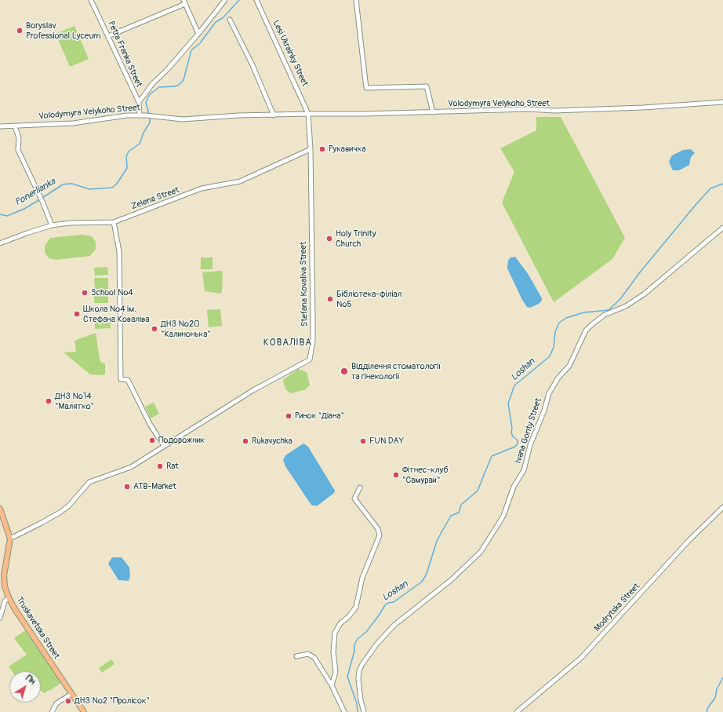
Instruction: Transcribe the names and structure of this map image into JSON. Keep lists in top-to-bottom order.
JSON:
{
  "streets": {
    "main road": ["Truskavetska Street"],
    "street": [
      "Lesi Ukrainky Street",
      "Petra Franka Street",
      "Volodymyra Velykoho Street",
      "Zelena Street",
      "Stefana Kovaliva Street",
      "Ivana Gonty Street",
      "Modrytska Street"
    ]
  },
  "crossings": [
    ["Lesi Ukrainky Street", "Volodymyra Velykoho Street"],
    ["Lesi Ukrainky Street", "Stefana Kovaliva Street"],
    ["Petra Franka Street", "Volodymyra Velykoho Street"],
    ["Volodymyra Velykoho Street", "Stefana Kovaliva Street"],
    ["Zelena Street", "Stefana Kovaliva Street"],
    ["Stefana Kovaliva Street", "Truskavetska Street"]
  ],
  "districts": ["КОВАЛІВА"],
  "water": ["Ponerlianka", "Loshan"],
  "places": [
    "Boryslav Professional Lyceum",
    "Рукавичка",
    "Holy Trinity Church",
    "School №4",
    "Бібліотека-філіал №5",
    "Школа №4 ім. Стефана Коваліва",
    "ДНЗ №20 \"Калинонька\"",
    "Відділення стоматології та гінекології",
    "ДНЗ №14 \"Малятко\"",
    "Ринок \"Діана\"",
    "Подорожник",
    "Rukavychka",
    "FUN DAY",
    "Rat",
    "Фітнес-клуб \"Самурай\"",
    "ATB-Market",
    "ДНЗ №2 \"Пролісок\""
  ],
  "north": "top right"
}
